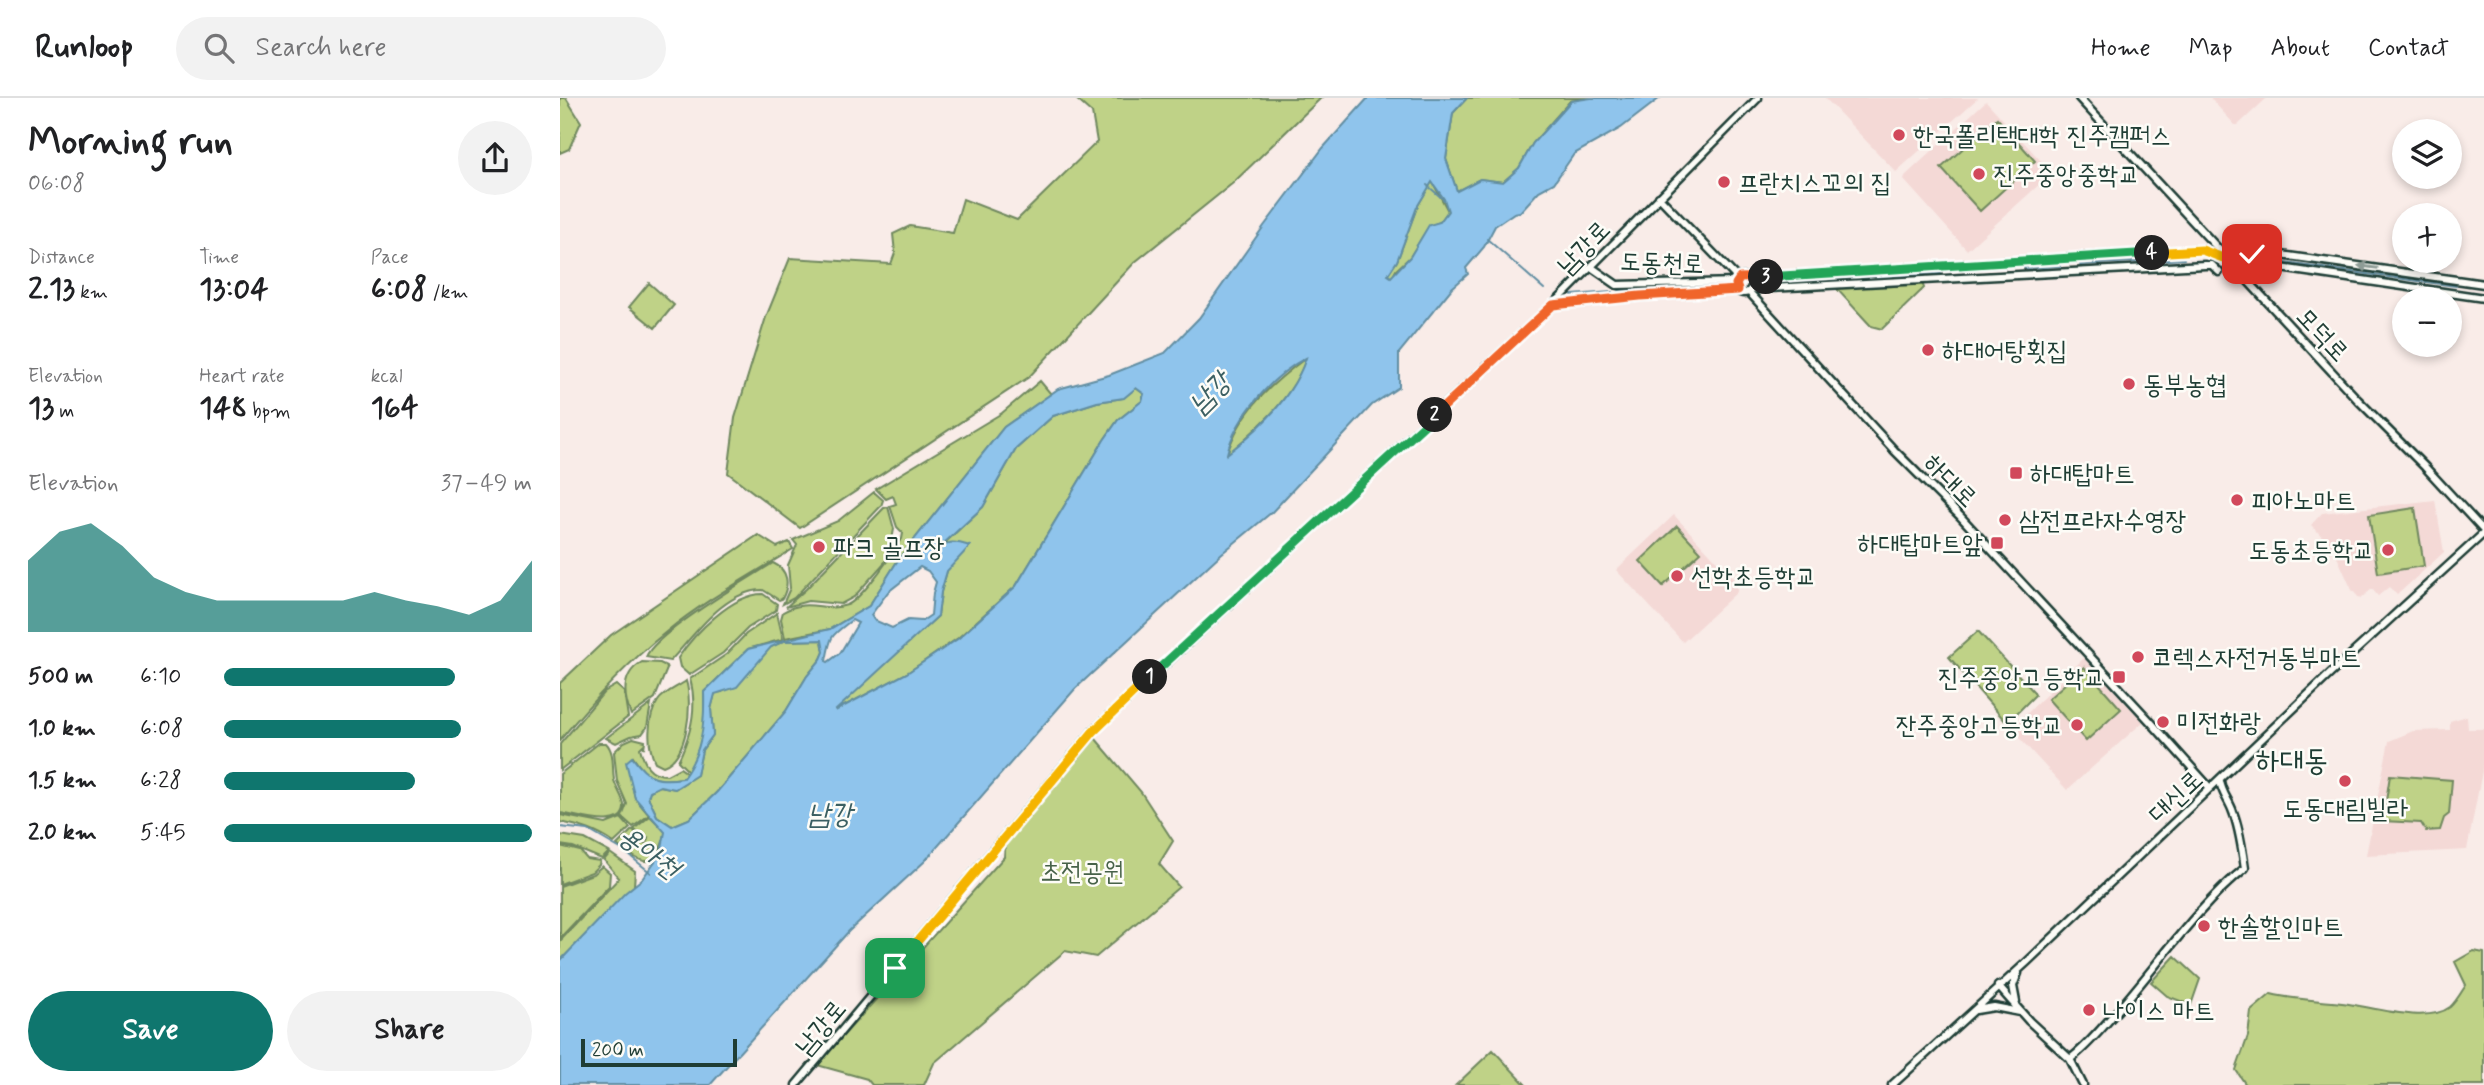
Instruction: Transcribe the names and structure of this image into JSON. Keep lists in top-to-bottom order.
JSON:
{
  "streets": {
    "street": [
      "남강로",
      "도동천로",
      "모덕로",
      "하대로",
      "대신로"
    ]
  },
  "crossings": [
    ["남강로", "도동천로"],
    ["도동천로", "하대로"],
    ["모덕로", "대신로"],
    ["하대로", "대신로"]
  ],
  "districts": ["하대동"],
  "water": ["남강", "용아천"],
  "parks": ["초전공원"],
  "places": {
    "other": [
      "한국폴리택대학 진주캠퍼스",
      "진주중앙중학교",
      "프란치스꼬의 집",
      "하대어탕횟집",
      "동부농협",
      "피아노마트",
      "삼전프라자수영장",
      "파크 골프장",
      "도동초등학교",
      "선학초등학교",
      "코렉스자전거동부마트",
      "미전화랑",
      "잔주중앙고등학교",
      "도동대림빌라",
      "한솔할인마트",
      "나이스 마트"
    ],
    "transit": ["하대탑마트", "하대탑마트앞", "진주중앙고등학교"]
  },
  "scale_bar": "200 m",
  "page": {
    "header": "Runloop",
    "search": "Search here",
    "nav": [
      "Home",
      "Map",
      "About",
      "Contact"
    ],
    "heading": ["Morning run", "06:08"],
    "map_buttons": ["+", "−"],
    "stats": [
      ["Distance", "2.13 km"],
      ["Time", "13:04"],
      ["Pace", "6:08 /km"],
      ["Elevation", "13 m"],
      ["Heart rate", "148 bpm"],
      ["kcal", "164"]
    ],
    "pins": [
      "4",
      "3",
      "2",
      "1"
    ],
    "chart": ["Elevation", "37–49 m"],
    "list": [
      {
        "name": "500 m",
        "note": "6:10"
      },
      {
        "name": "1.0 km",
        "note": "6:08"
      },
      {
        "name": "1.5 km",
        "note": "6:28"
      },
      {
        "name": "2.0 km",
        "note": "5:45"
      }
    ],
    "buttons": ["Save", "Share"],
    "scale": "200 m"
  }
}
